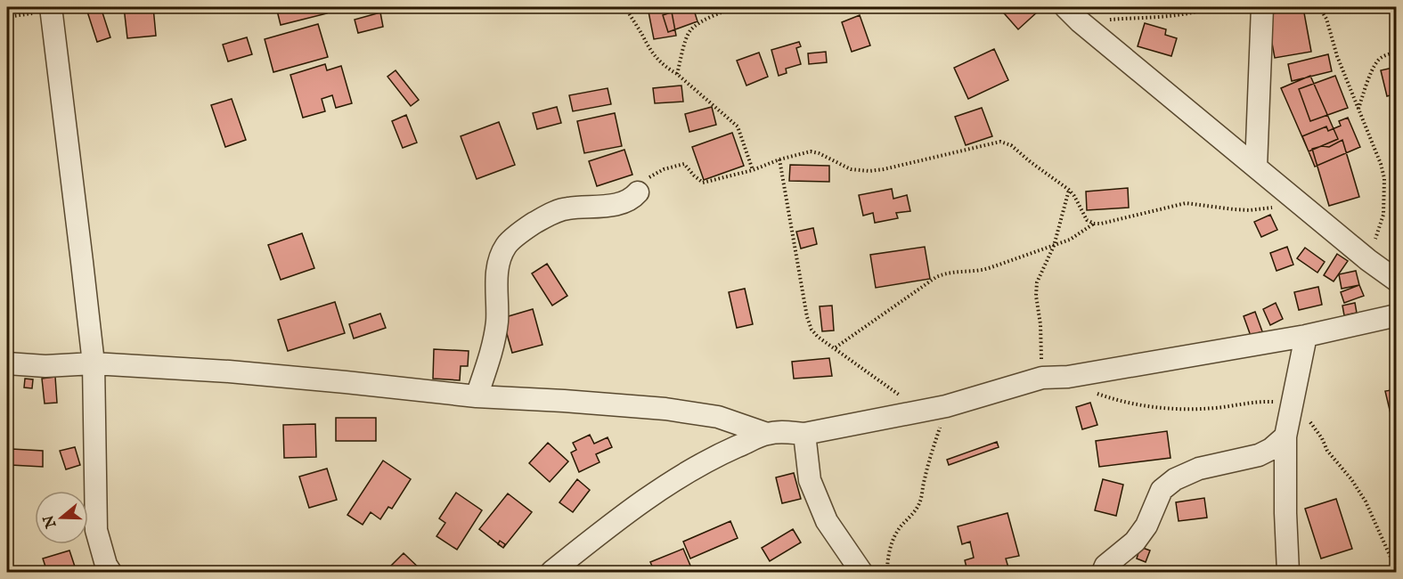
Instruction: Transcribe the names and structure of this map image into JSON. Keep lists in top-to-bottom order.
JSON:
{
  "north": "left"
}
